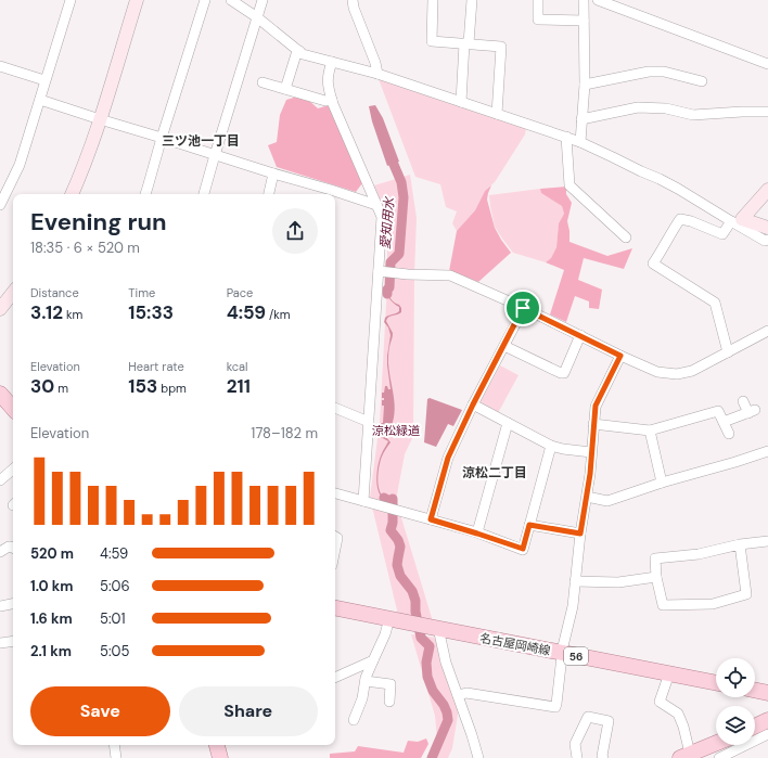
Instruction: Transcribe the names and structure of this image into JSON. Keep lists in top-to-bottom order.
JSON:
{
  "streets": {
    "main road": ["名古屋岡崎線", "56"]
  },
  "districts": ["三ツ池一丁目", "涼松二丁目"],
  "water": ["愛知用水"],
  "parks": ["涼松緑道"],
  "page": {
    "heading": ["Evening run", "18:35 · 6 × 520 m"],
    "stats": [
      ["Distance", "3.12 km"],
      ["Time", "15:33"],
      ["Pace", "4:59 /km"],
      ["Elevation", "30 m"],
      ["Heart rate", "153 bpm"],
      ["kcal", "211"]
    ],
    "chart": ["Elevation", "178–182 m"],
    "list": [
      {
        "name": "520 m",
        "note": "4:59"
      },
      {
        "name": "1.0 km",
        "note": "5:06"
      },
      {
        "name": "1.6 km",
        "note": "5:01"
      },
      {
        "name": "2.1 km",
        "note": "5:05"
      }
    ],
    "buttons": ["Save", "Share"]
  }
}
